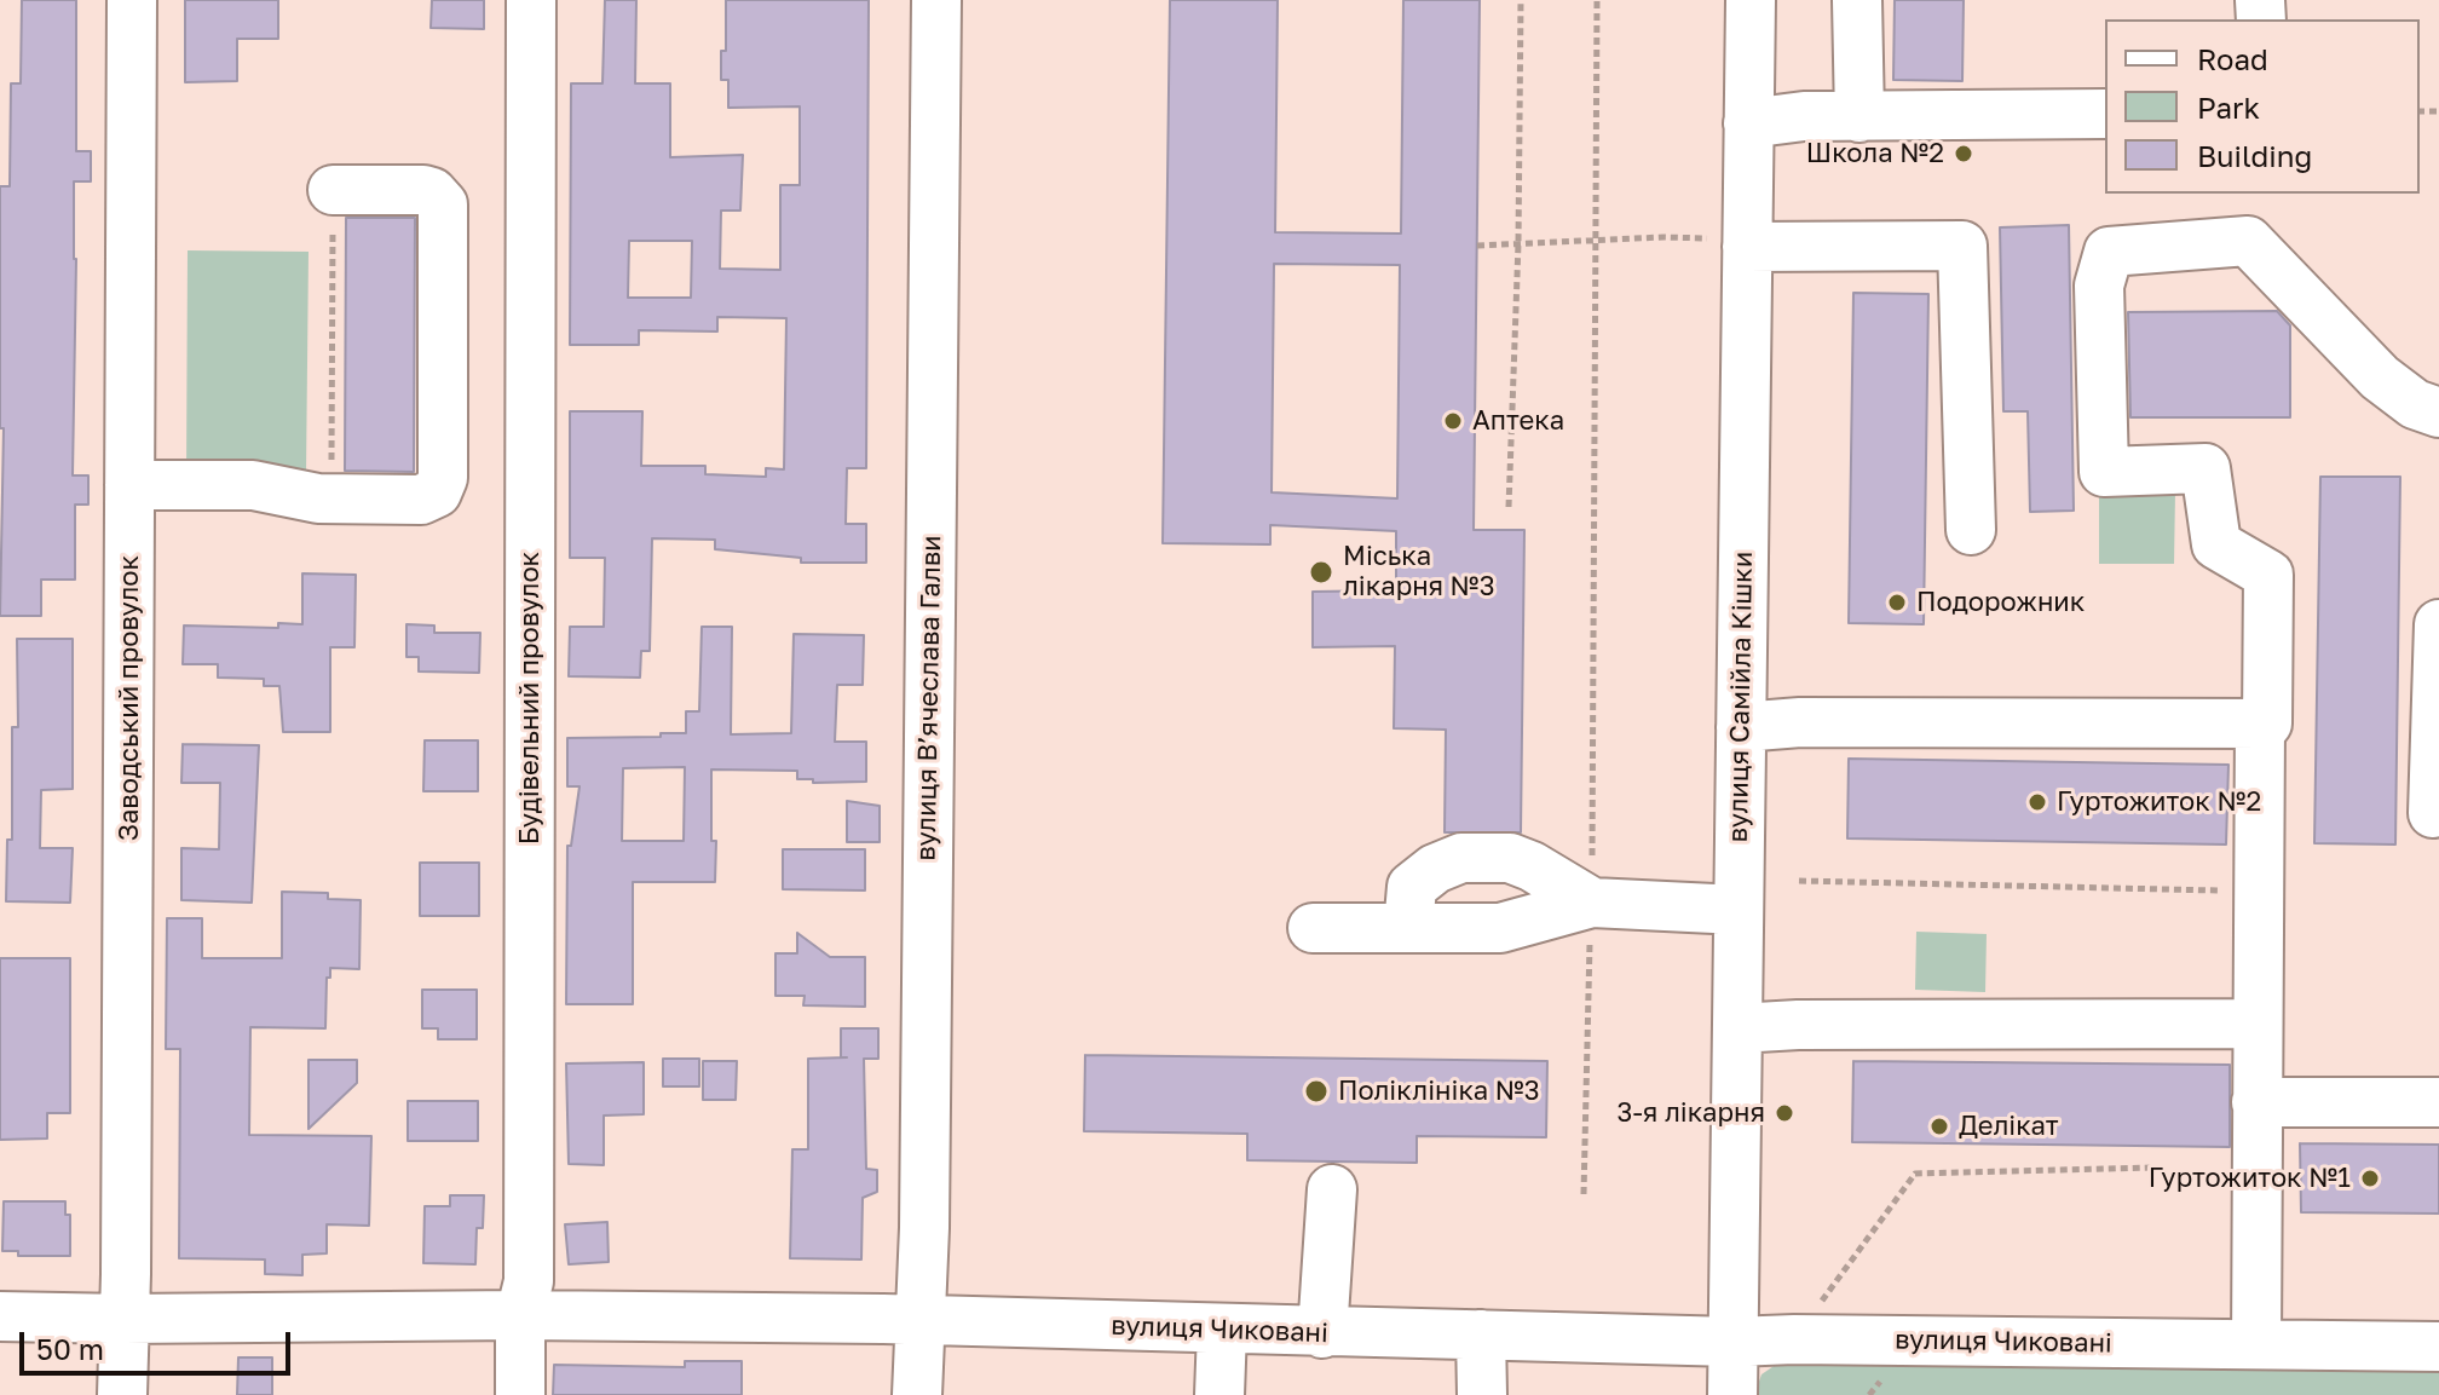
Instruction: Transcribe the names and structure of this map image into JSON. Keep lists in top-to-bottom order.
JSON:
{
  "streets": {
    "street": [
      "вулиця Самійла Кішки",
      "Заводський провулок",
      "Будівельний провулок",
      "вулиця Вʼячеслава Галви",
      "вулиця Чиковані"
    ]
  },
  "crossings": [
    ["вулиця Самійла Кішки", "вулиця Чиковані"],
    ["Заводський провулок", "вулиця Чиковані"],
    ["Будівельний провулок", "вулиця Чиковані"],
    ["вулиця Вʼячеслава Галви", "вулиця Чиковані"]
  ],
  "places": [
    "Школа №2",
    "Аптека",
    "Міська лікарня №3",
    "Подорожник",
    "Гуртожиток №2",
    "Поліклініка №3",
    "3-я лікарня",
    "Делікат",
    "Гуртожиток №1"
  ],
  "legend": ["Road", "Park", "Building"],
  "scale_bar": "50 m"
}
